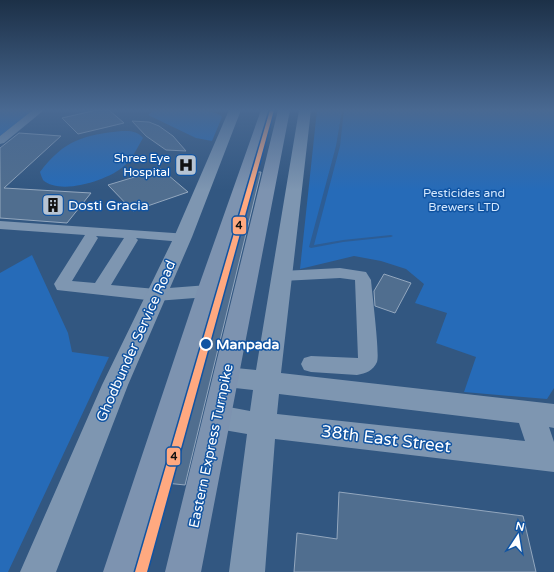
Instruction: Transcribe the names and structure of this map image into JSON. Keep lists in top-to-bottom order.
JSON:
{
  "streets": {
    "main road": ["Eastern Express Turnpike"],
    "street": ["Ghodbunder Service Road", "38th East Street"]
  },
  "crossings": [
    ["38th East Street", "Eastern Express Turnpike"]
  ],
  "parks": ["Pesticides and Brewers LTD"],
  "places": {
    "hospital": ["Shree Eye Hospital"],
    "building": ["Dosti Gracia"],
    "other": ["Manpada"]
  },
  "lines": ["transit line 4"],
  "north": "top"
}
